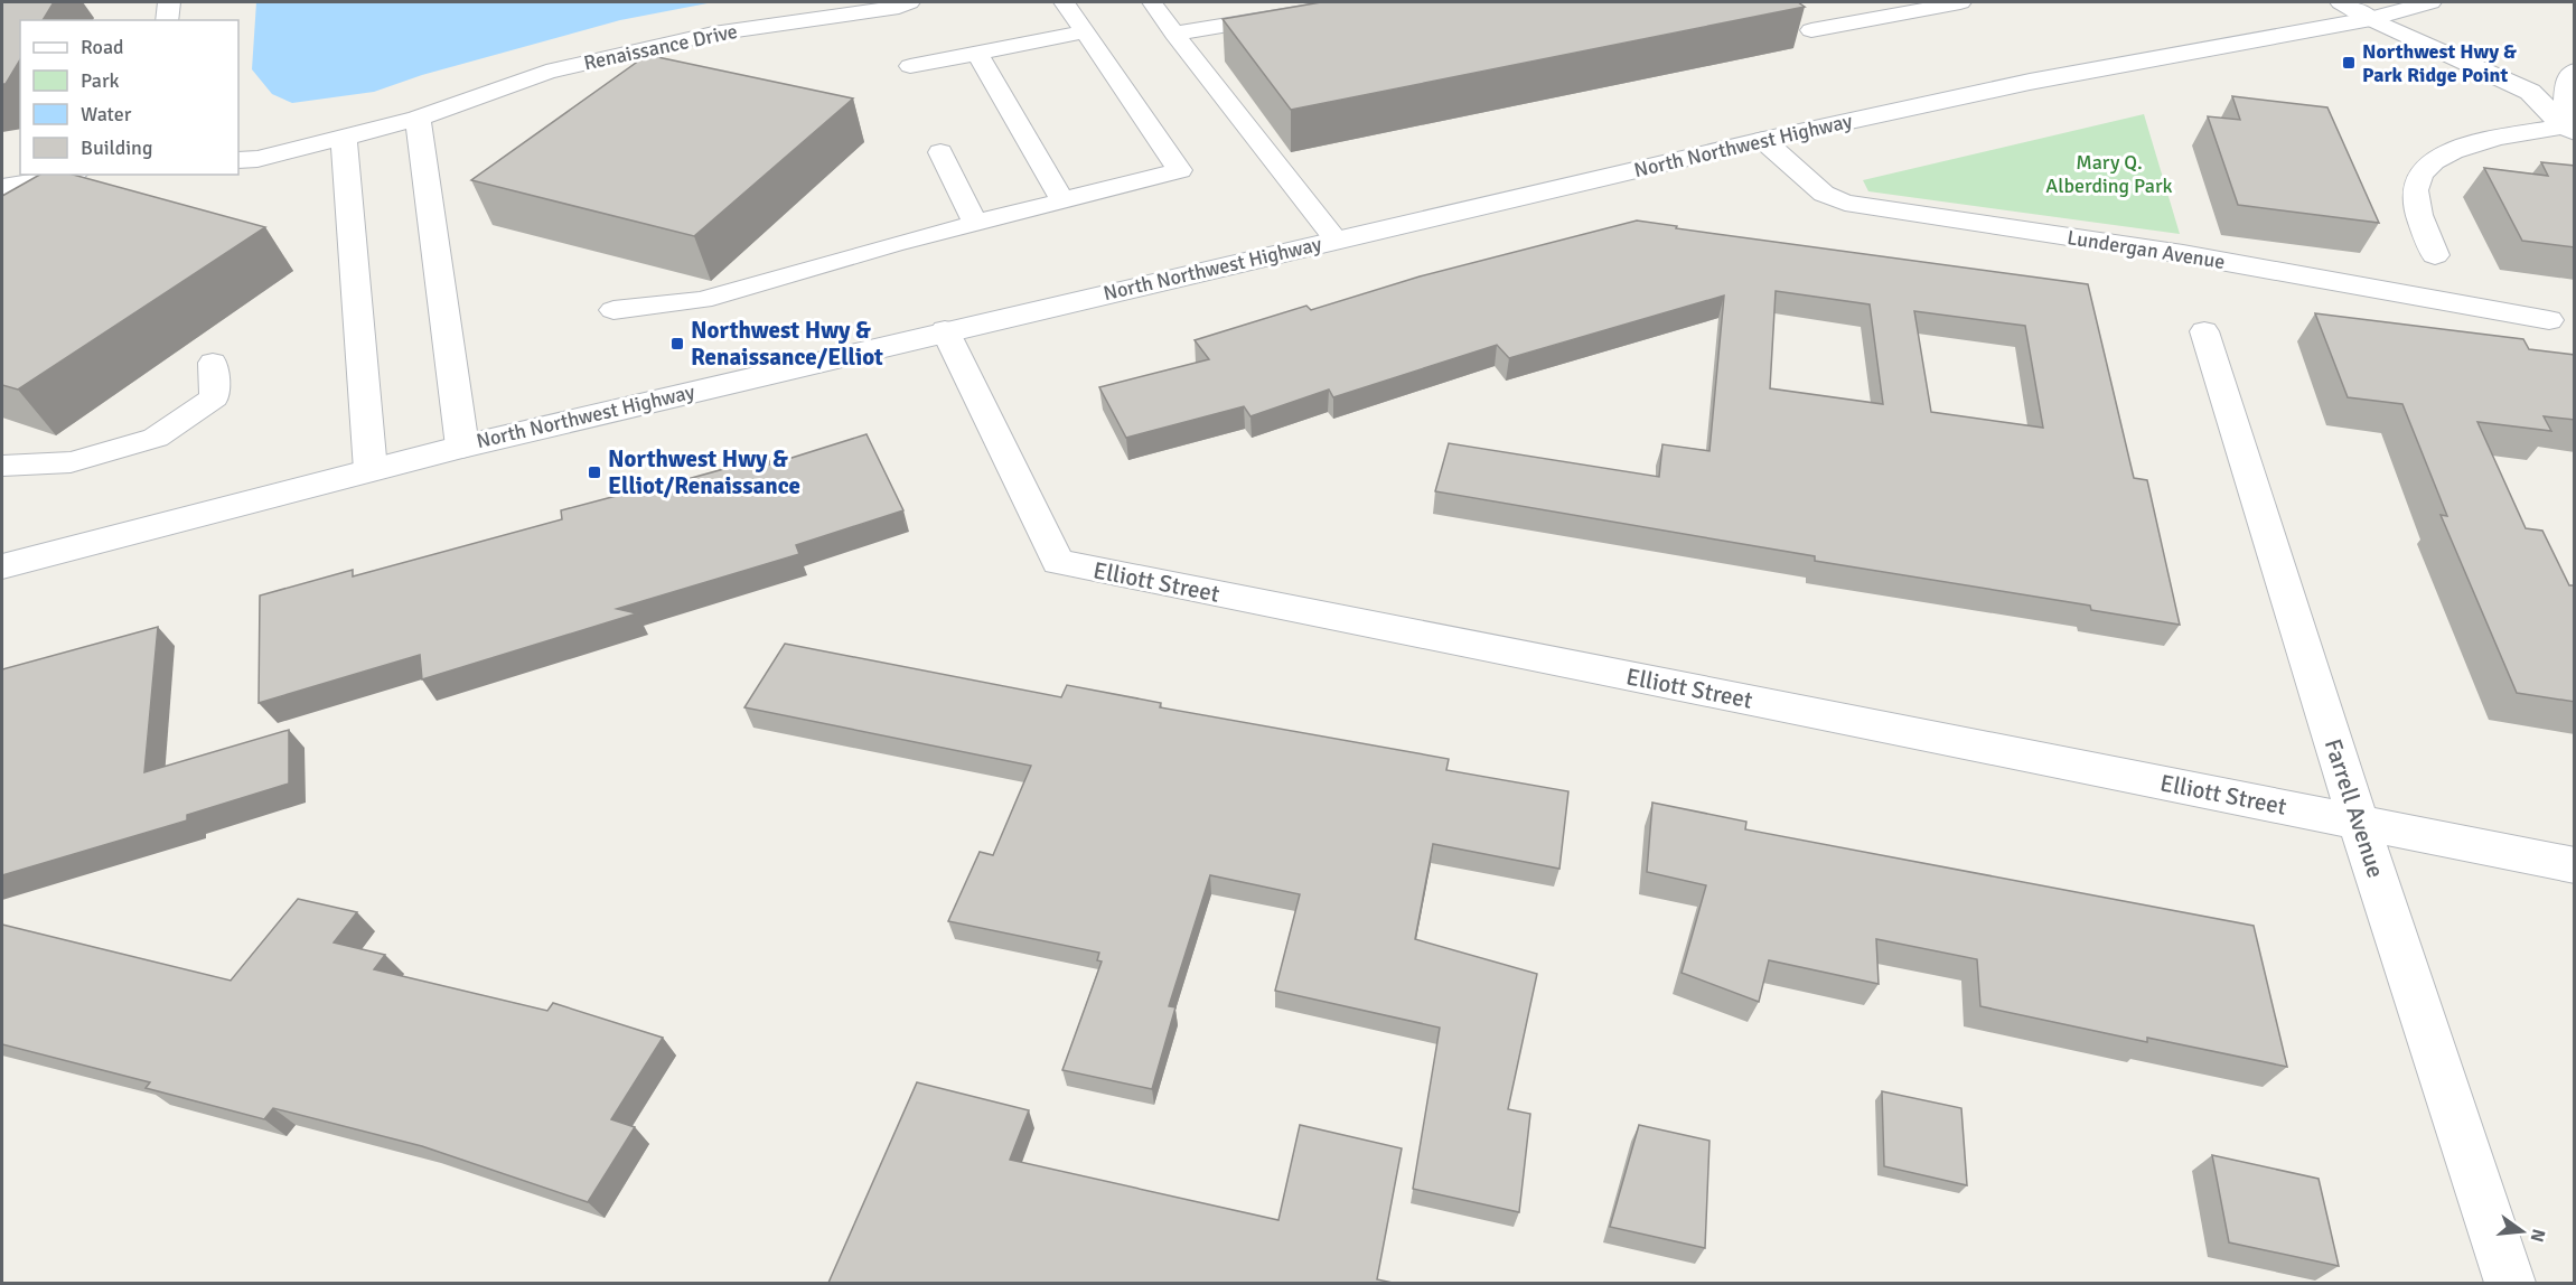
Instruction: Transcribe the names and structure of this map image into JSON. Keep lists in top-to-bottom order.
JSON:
{
  "streets": {
    "street": [
      "Renaissance Drive",
      "North Northwest Highway",
      "Lundergan Avenue",
      "Elliott Street",
      "Farrell Avenue"
    ]
  },
  "crossings": [
    ["North Northwest Highway", "Lundergan Avenue"],
    ["North Northwest Highway", "Elliott Street"],
    ["Elliott Street", "Farrell Avenue"]
  ],
  "parks": ["Mary Q. Alberding Park"],
  "places": {
    "transit": ["Northwest Hwy & Park Ridge Point", "Northwest Hwy & Renaissance/Elliot", "Northwest Hwy & Elliot/Renaissance"]
  },
  "legend": [
    "Road",
    "Park",
    "Water",
    "Building"
  ],
  "north": "right"
}
